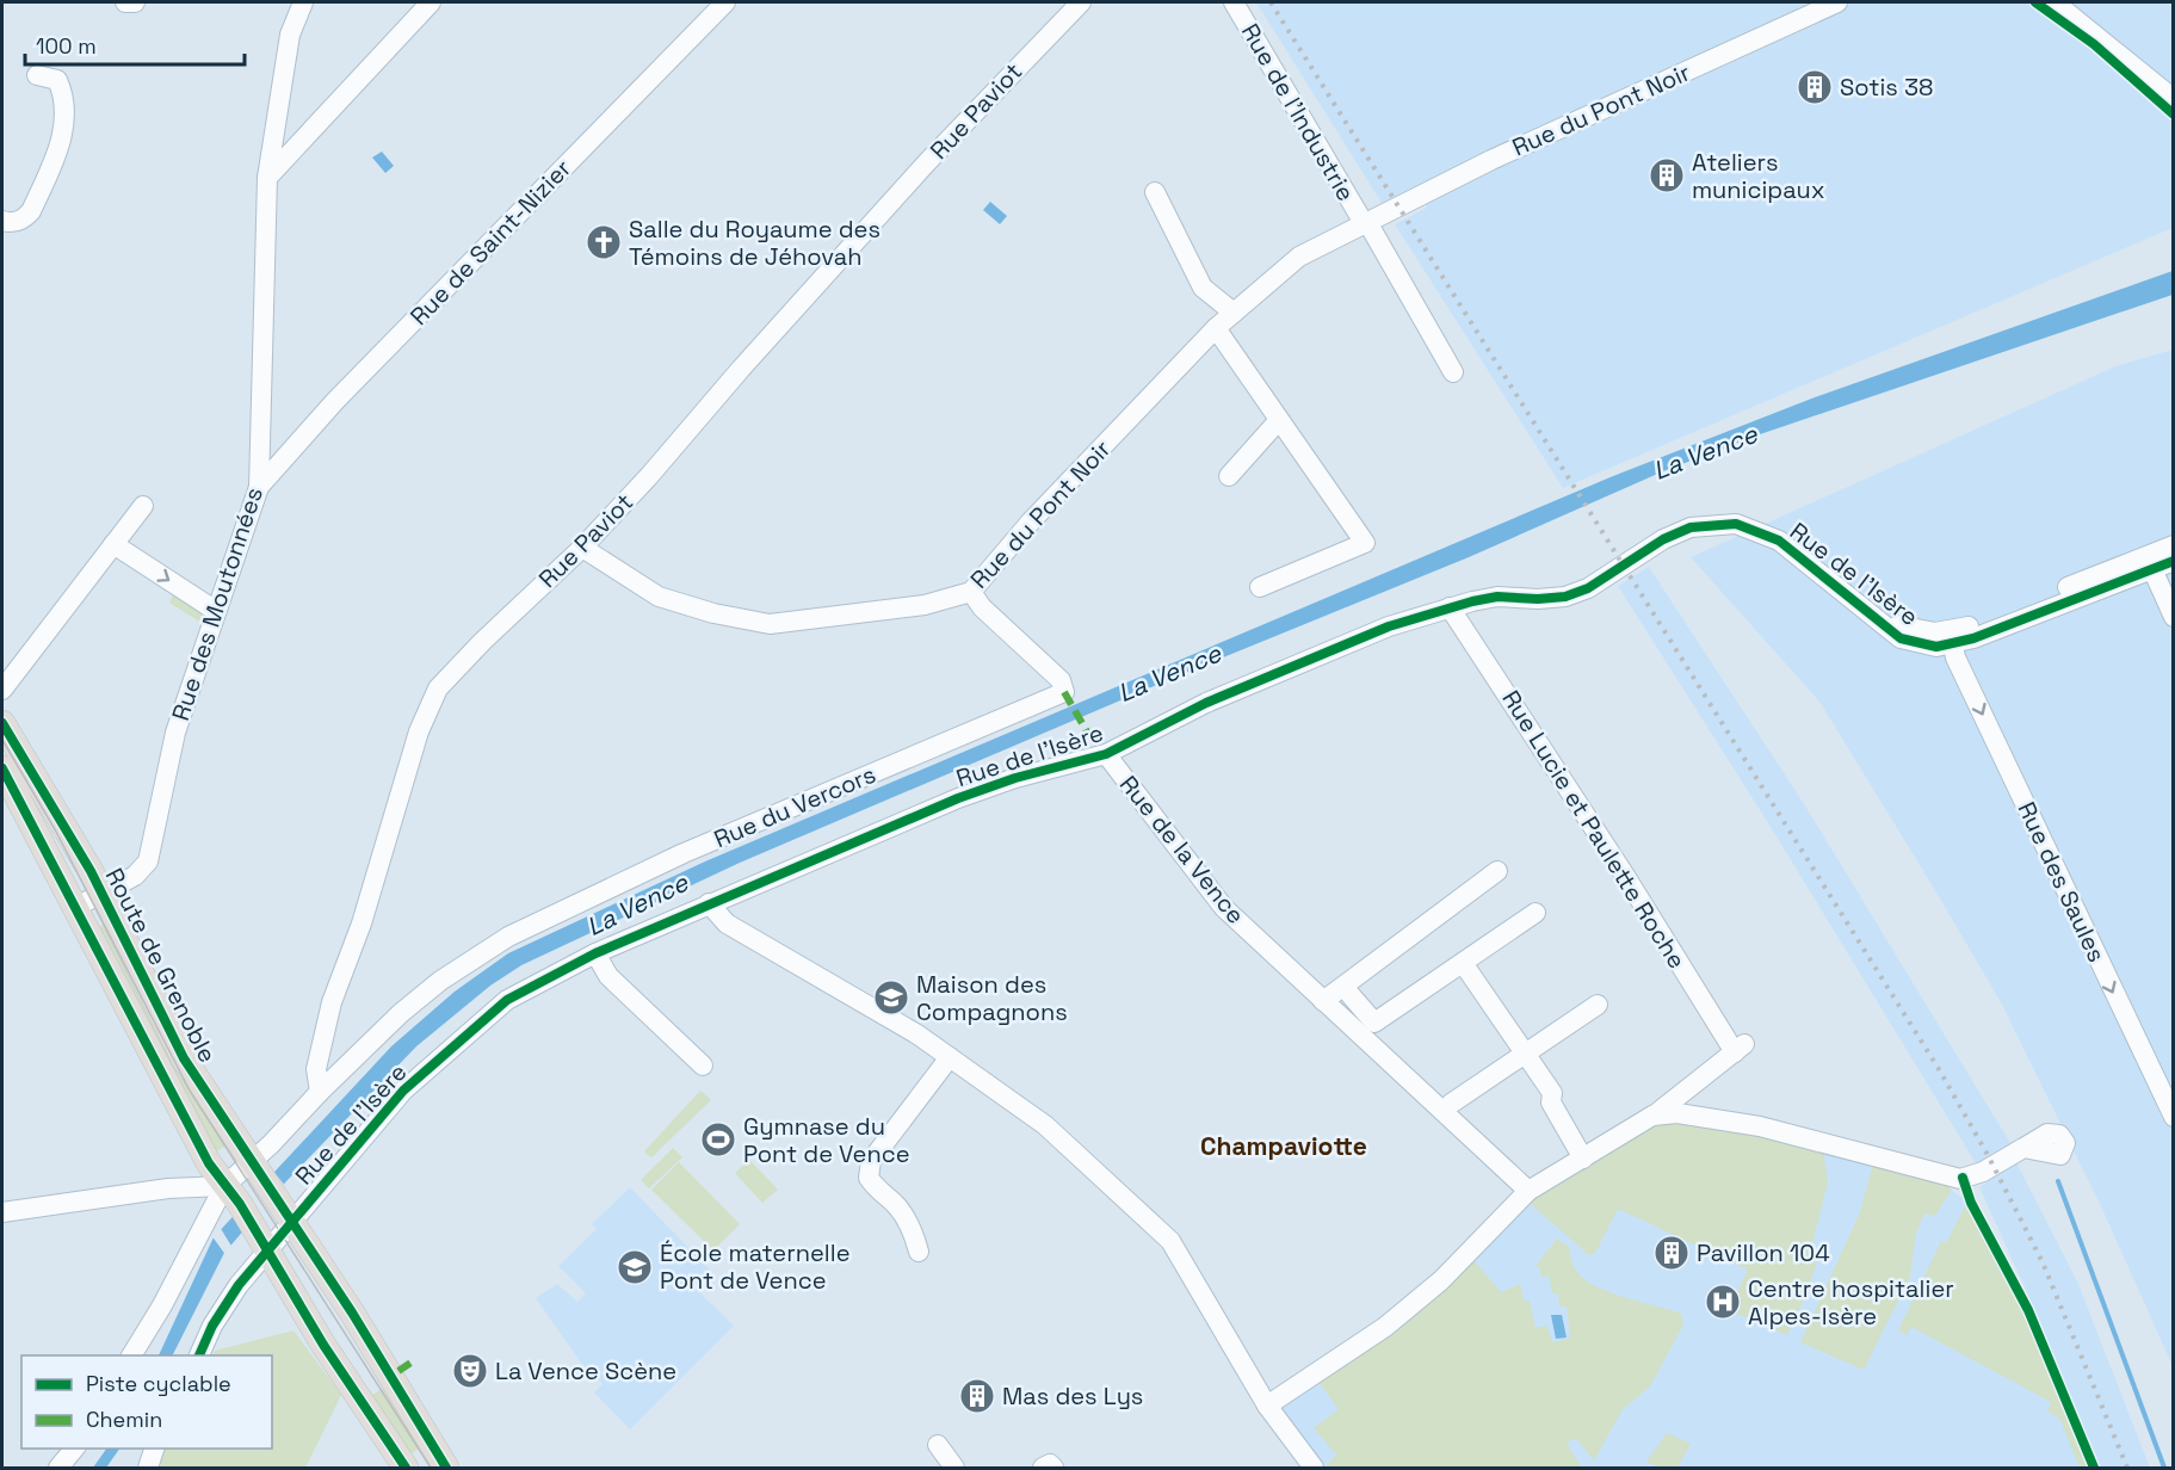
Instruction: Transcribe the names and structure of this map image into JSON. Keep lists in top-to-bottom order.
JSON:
{
  "streets": {
    "main road": ["Route de Grenoble"],
    "street": [
      "Rue du Pont Noir",
      "Rue Paviot",
      "Rue de l'Industrie",
      "Rue de Saint-Nizier",
      "Rue de l'Isère",
      "Rue des Moutonnées",
      "Rue du Vercors",
      "Rue Lucie et Paulette Roche",
      "Rue de la Vence",
      "Rue des Saules"
    ]
  },
  "crossings": [
    ["Rue du Pont Noir", "Rue Paviot"],
    ["Rue du Pont Noir", "Rue de l'Industrie"],
    ["Rue du Pont Noir", "Rue du Vercors"],
    ["Rue Paviot", "Rue du Vercors"],
    ["Rue de Saint-Nizier", "Rue des Moutonnées"],
    ["Rue de l'Isère", "Rue Lucie et Paulette Roche"],
    ["Rue de l'Isère", "Rue de la Vence"],
    ["Rue de l'Isère", "Rue des Saules"],
    ["Rue de l'Isère", "Route de Grenoble"],
    ["Rue des Moutonnées", "Route de Grenoble"]
  ],
  "one_way": ["Rue des Saules"],
  "districts": ["Champaviotte"],
  "water": ["La Vence"],
  "places": {
    "building": [
      "Sotis 38",
      "Ateliers municipaux",
      "Pavillon 104",
      "Mas des Lys"
    ],
    "church": ["Salle du Royaume des Témoins de Jéhovah"],
    "school or university": ["Maison des Compagnons", "École maternelle Pont de Vence"],
    "sports": ["Gymnase du Pont de Vence"],
    "hospital": ["Centre hospitalier Alpes-Isère"],
    "theatre": ["La Vence Scène"]
  },
  "legend": ["Piste cyclable", "Chemin"],
  "scale_bar": "100 m"
}
